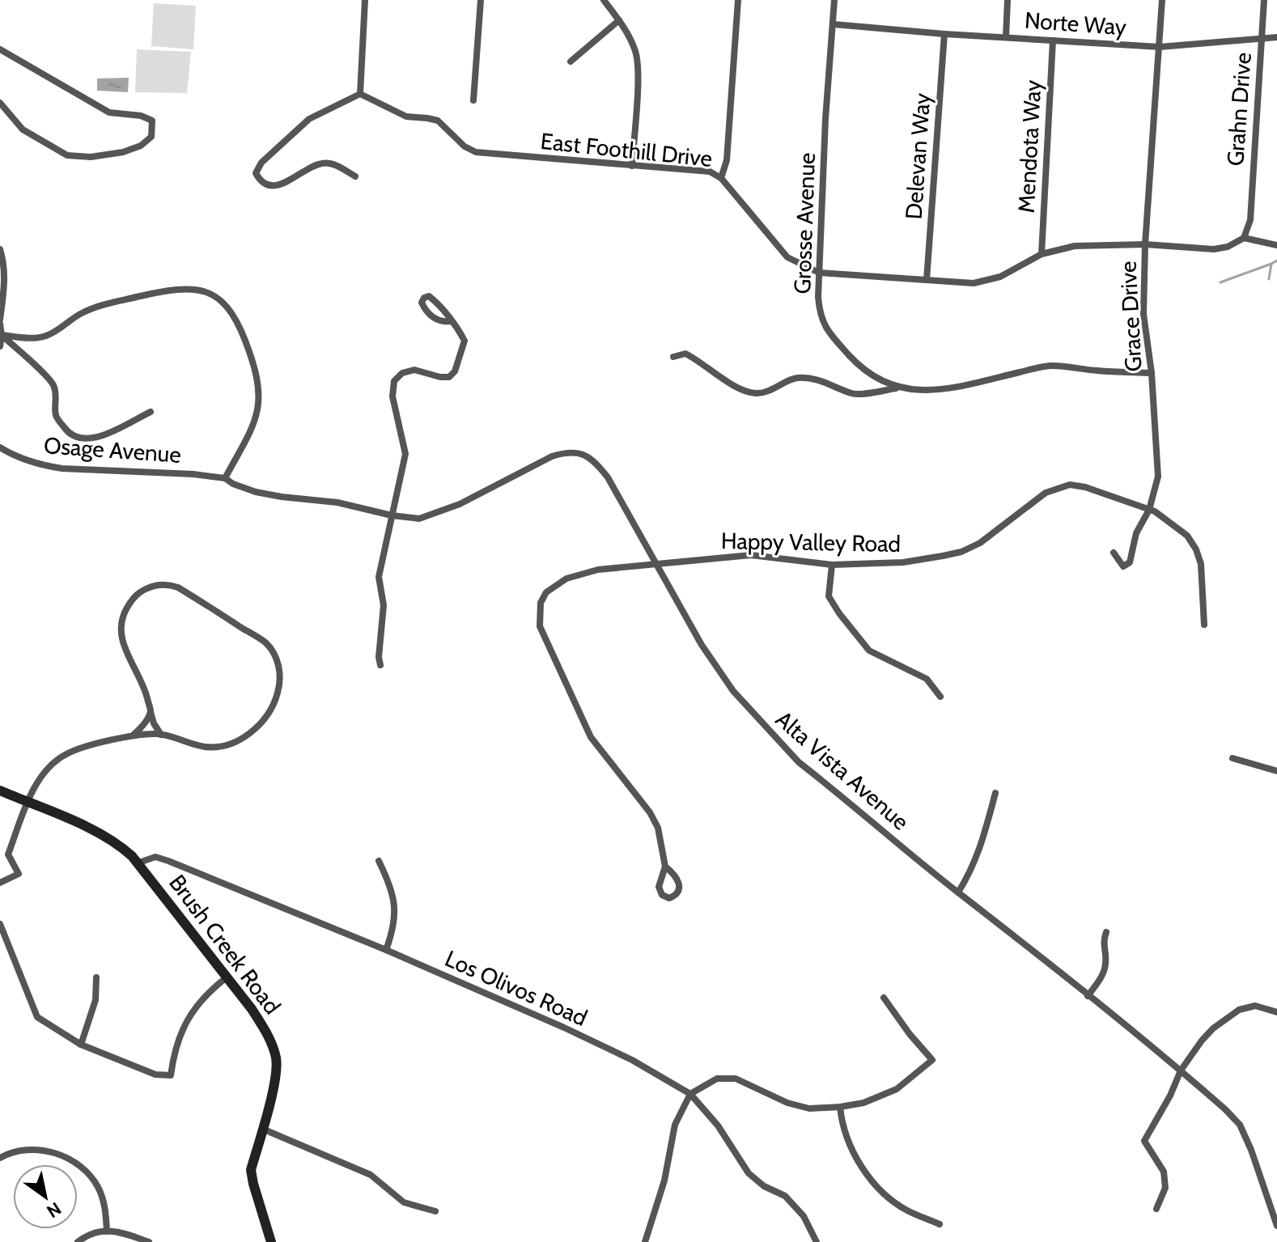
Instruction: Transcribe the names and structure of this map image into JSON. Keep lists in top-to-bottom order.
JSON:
{
  "streets": {
    "street": [
      "Norte Way",
      "Grahn Drive",
      "Mendota Way",
      "East Foothill Drive",
      "Delevan Way",
      "Grosse Avenue",
      "Grace Drive",
      "Osage Avenue",
      "Happy Valley Road",
      "Alta Vista Avenue",
      "Brush Creek Road",
      "Los Olivos Road"
    ]
  },
  "crossings": [
    ["Norte Way", "Grahn Drive"],
    ["Norte Way", "Mendota Way"],
    ["Norte Way", "Delevan Way"],
    ["Norte Way", "Grosse Avenue"],
    ["Norte Way", "Grace Drive"],
    ["Grahn Drive", "East Foothill Drive"],
    ["Mendota Way", "East Foothill Drive"],
    ["East Foothill Drive", "Delevan Way"],
    ["East Foothill Drive", "Grosse Avenue"],
    ["East Foothill Drive", "Grace Drive"],
    ["Grosse Avenue", "Grace Drive"],
    ["Grace Drive", "Happy Valley Road"],
    ["Osage Avenue", "Alta Vista Avenue"],
    ["Happy Valley Road", "Alta Vista Avenue"],
    ["Brush Creek Road", "Los Olivos Road"]
  ],
  "north": "bottom right"
}
